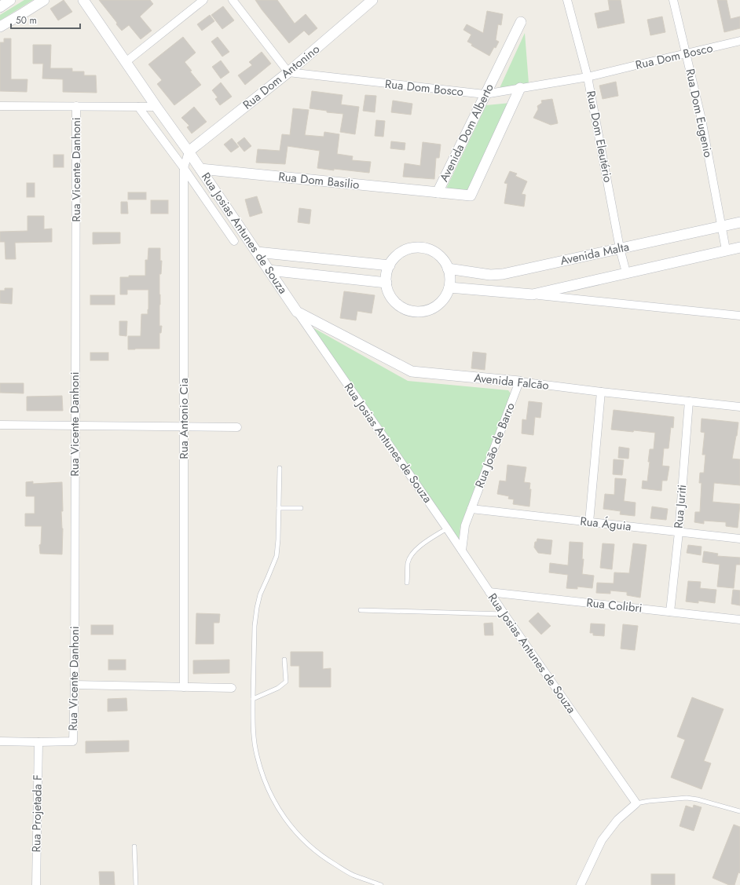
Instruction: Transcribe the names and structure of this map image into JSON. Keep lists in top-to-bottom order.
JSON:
{
  "streets": {
    "street": [
      "Rua Dom Bosco",
      "Rua Dom Antonino",
      "Rua Dom Eugenio",
      "Avenida Dom Alberto",
      "Rua Dom Eleutério",
      "Rua Vicente Danhoni",
      "Rua Dom Basilio",
      "Rua Josias Antunes de Souza",
      "Avenida Malta",
      "Avenida Falcão",
      "Rua Antonio Cia",
      "Rua João de Barro",
      "Rua Juriti",
      "Rua Águia",
      "Rua Colibri",
      "Rua Projetada F"
    ]
  },
  "crossings": [
    ["Rua Dom Bosco", "Rua Dom Antonino"],
    ["Rua Dom Bosco", "Rua Dom Eugenio"],
    ["Rua Dom Bosco", "Avenida Dom Alberto"],
    ["Rua Dom Bosco", "Rua Dom Eleutério"],
    ["Rua Dom Antonino", "Rua Josias Antunes de Souza"],
    ["Rua Dom Antonino", "Rua Antonio Cia"],
    ["Rua Dom Eugenio", "Avenida Malta"],
    ["Avenida Dom Alberto", "Rua Dom Basilio"],
    ["Rua Dom Eleutério", "Avenida Malta"],
    ["Rua Vicente Danhoni", "Rua Projetada F"],
    ["Rua Dom Basilio", "Rua Josias Antunes de Souza"],
    ["Rua Josias Antunes de Souza", "Avenida Falcão"],
    ["Rua Josias Antunes de Souza", "Rua Antonio Cia"],
    ["Rua Josias Antunes de Souza", "Rua João de Barro"],
    ["Rua Josias Antunes de Souza", "Rua Colibri"],
    ["Avenida Falcão", "Rua João de Barro"],
    ["Avenida Falcão", "Rua Juriti"],
    ["Rua João de Barro", "Rua Águia"],
    ["Rua Juriti", "Rua Águia"],
    ["Rua Juriti", "Rua Colibri"]
  ],
  "scale_bar": "50 m"
}
